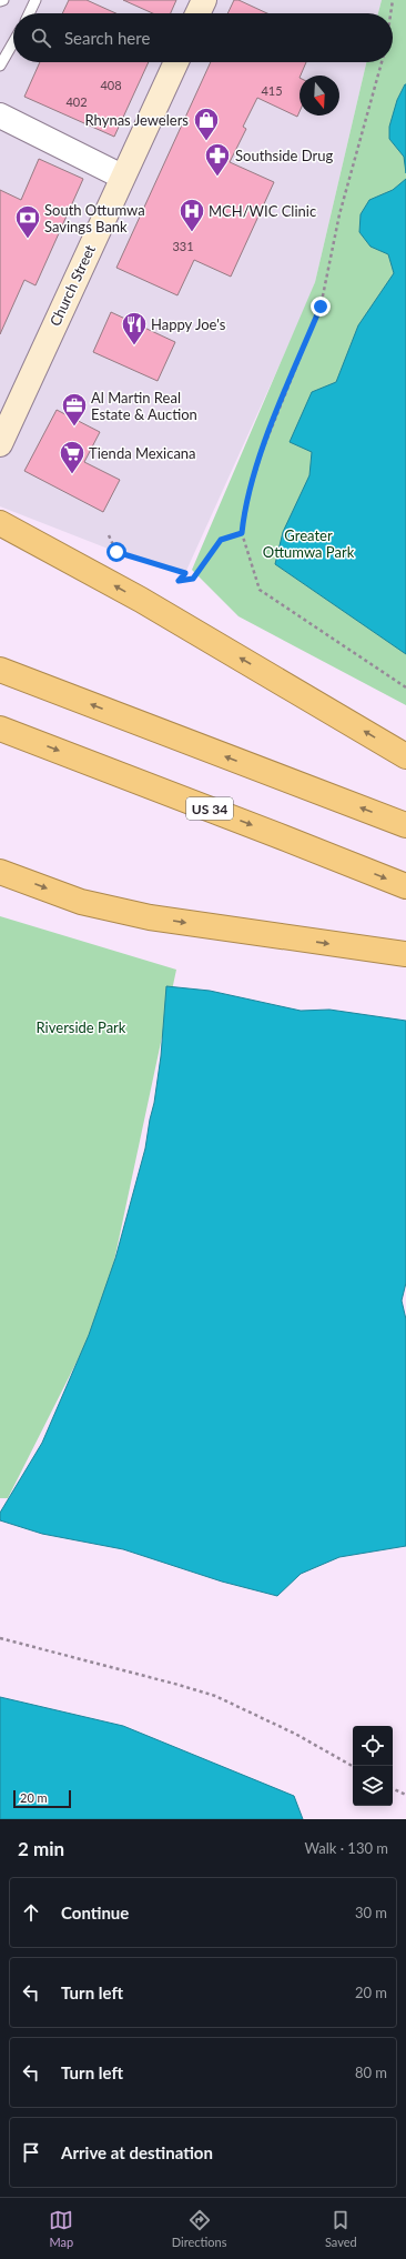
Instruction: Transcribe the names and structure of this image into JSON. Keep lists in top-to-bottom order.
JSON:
{
  "streets": {
    "highway": ["US 34"],
    "main road": ["Church Street"]
  },
  "parks": ["Greater Ottumwa Park", "Riverside Park"],
  "places": {
    "shop": ["Rhynas Jewelers"],
    "pharmacy": ["Southside Drug"],
    "hospital": ["MCH/WIC Clinic"],
    "bank": ["South Ottumwa Savings Bank"],
    "restaurant": ["Happy Joe's"],
    "office": ["Al Martin Real Estate & Auction"],
    "supermarket": ["Tienda Mexicana"]
  },
  "house_numbers": [
    "408",
    "415",
    "402",
    "331"
  ],
  "scale_bar": "20 m",
  "north": "bottom",
  "page": {
    "search": "Search here",
    "scale": "20 m",
    "heading": ["2 min", "Walk · 130 m"],
    "list": [
      ["Continue", "30 m"],
      ["Turn left", "20 m"],
      ["Turn left", "80 m"],
      "Arrive at destination"
    ],
    "nav": ["Map", "Directions", "Saved"]
  }
}
